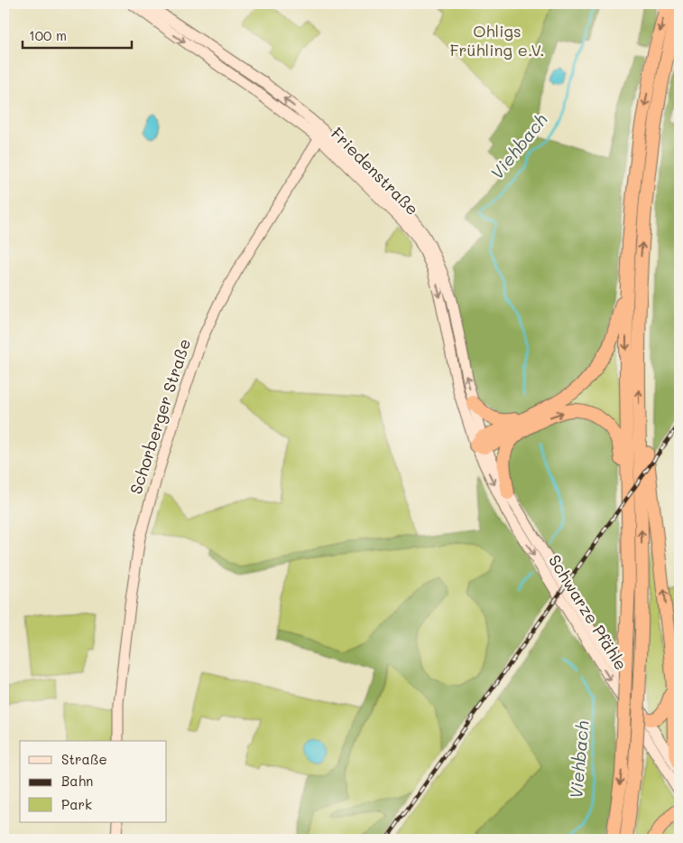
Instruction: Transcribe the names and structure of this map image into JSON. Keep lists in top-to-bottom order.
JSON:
{
  "streets": {
    "main road": ["Friedenstraße", "Schorberger Straße", "Schwarze Pfähle"]
  },
  "crossings": [
    ["Friedenstraße", "Schorberger Straße"],
    ["Friedenstraße", "Schwarze Pfähle"]
  ],
  "water": ["Viehbach"],
  "parks": ["Ohligs Frühling e.V."],
  "legend": ["Straße", "Bahn", "Park"],
  "scale_bar": "100 m"
}
